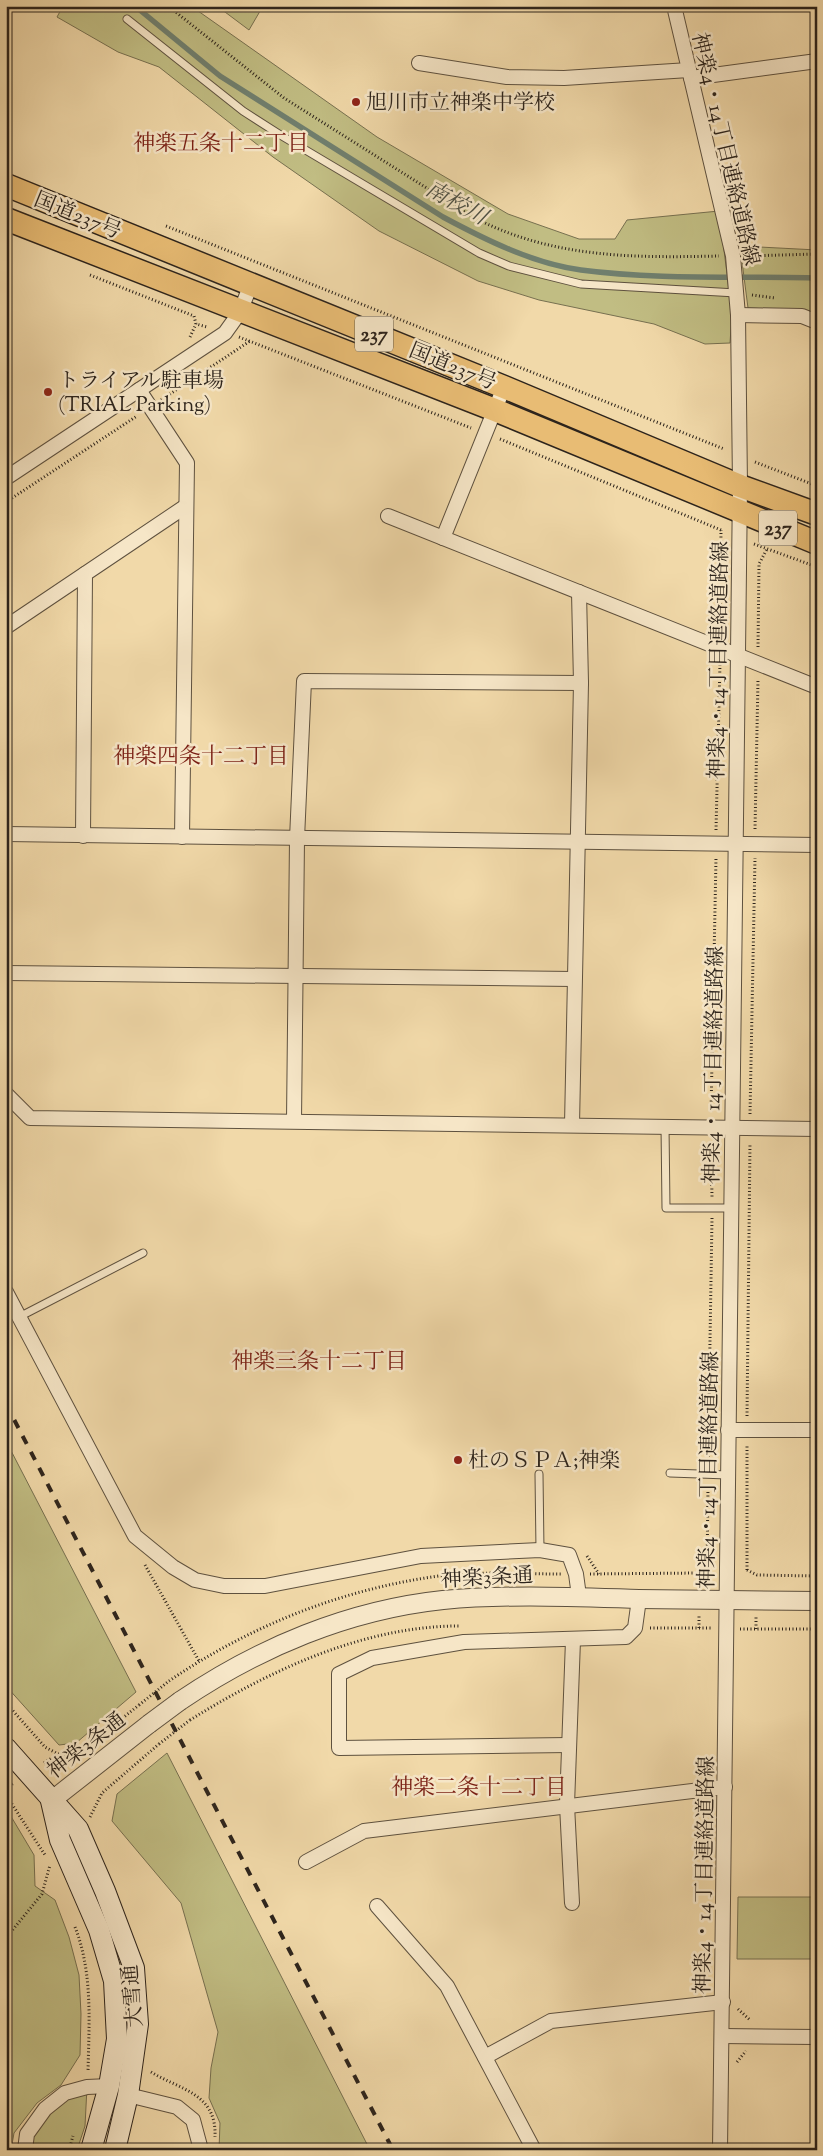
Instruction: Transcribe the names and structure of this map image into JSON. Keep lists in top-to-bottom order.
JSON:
{
  "streets": {
    "highway": ["国道237号", "237"],
    "main road": ["大雪通"],
    "street": ["神楽4・14丁目連絡道路線", "神楽3条通"]
  },
  "crossings": [
    ["神楽4・14丁目連絡道路線", "国道237号"],
    ["神楽4・14丁目連絡道路線", "神楽3条通"],
    ["神楽3条通", "大雪通"]
  ],
  "districts": [
    "神楽五条十二丁目",
    "神楽四条十二丁目",
    "神楽三条十二丁目",
    "神楽二条十二丁目"
  ],
  "water": ["南校川"],
  "places": ["旭川市立神楽中学校", "トライアル駐車場 (TRIAL Parking)", "杜のＳＰＡ;神楽"]
}
